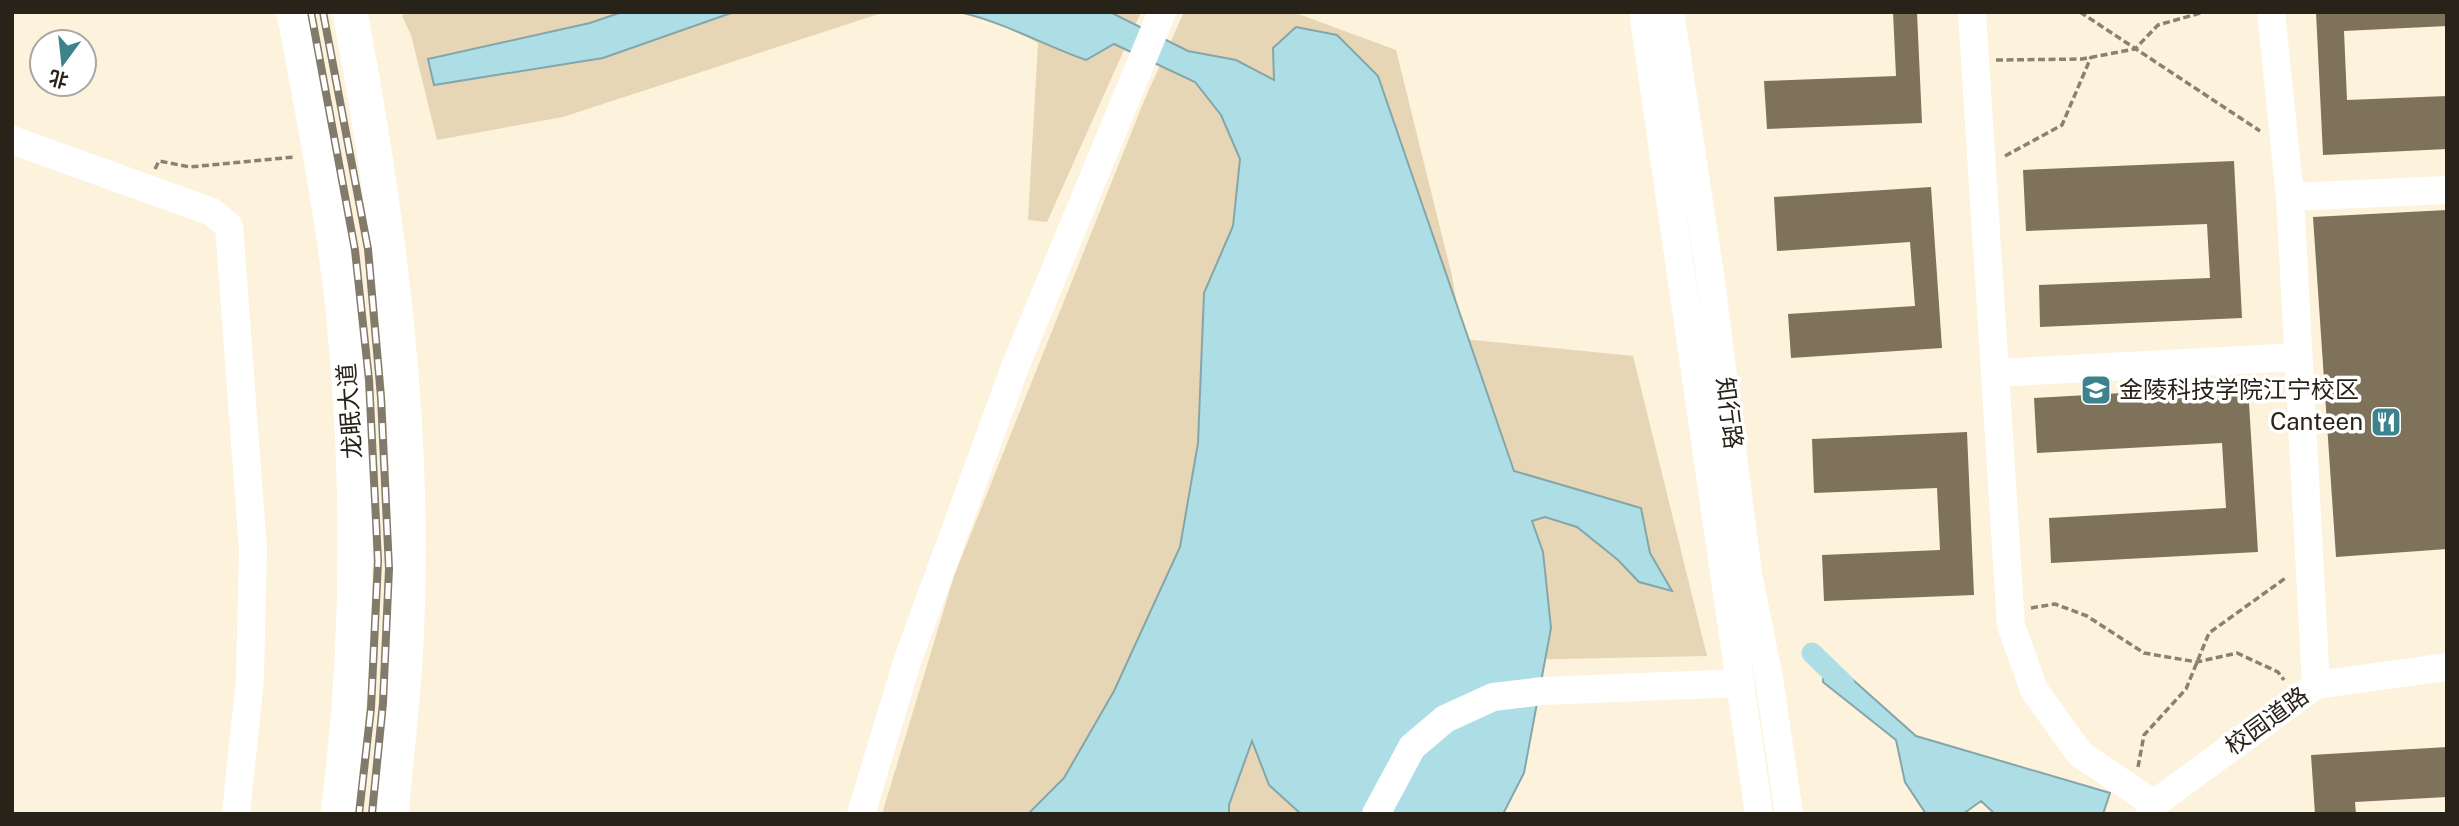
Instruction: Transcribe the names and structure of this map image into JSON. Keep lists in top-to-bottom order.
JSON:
{
  "streets": {
    "main road": ["龙眠大道"],
    "street": ["知行路", "校园道路"]
  },
  "places": {
    "school or university": ["金陵科技学院江宁校区"],
    "restaurant": ["Canteen"]
  },
  "north": "bottom"
}
